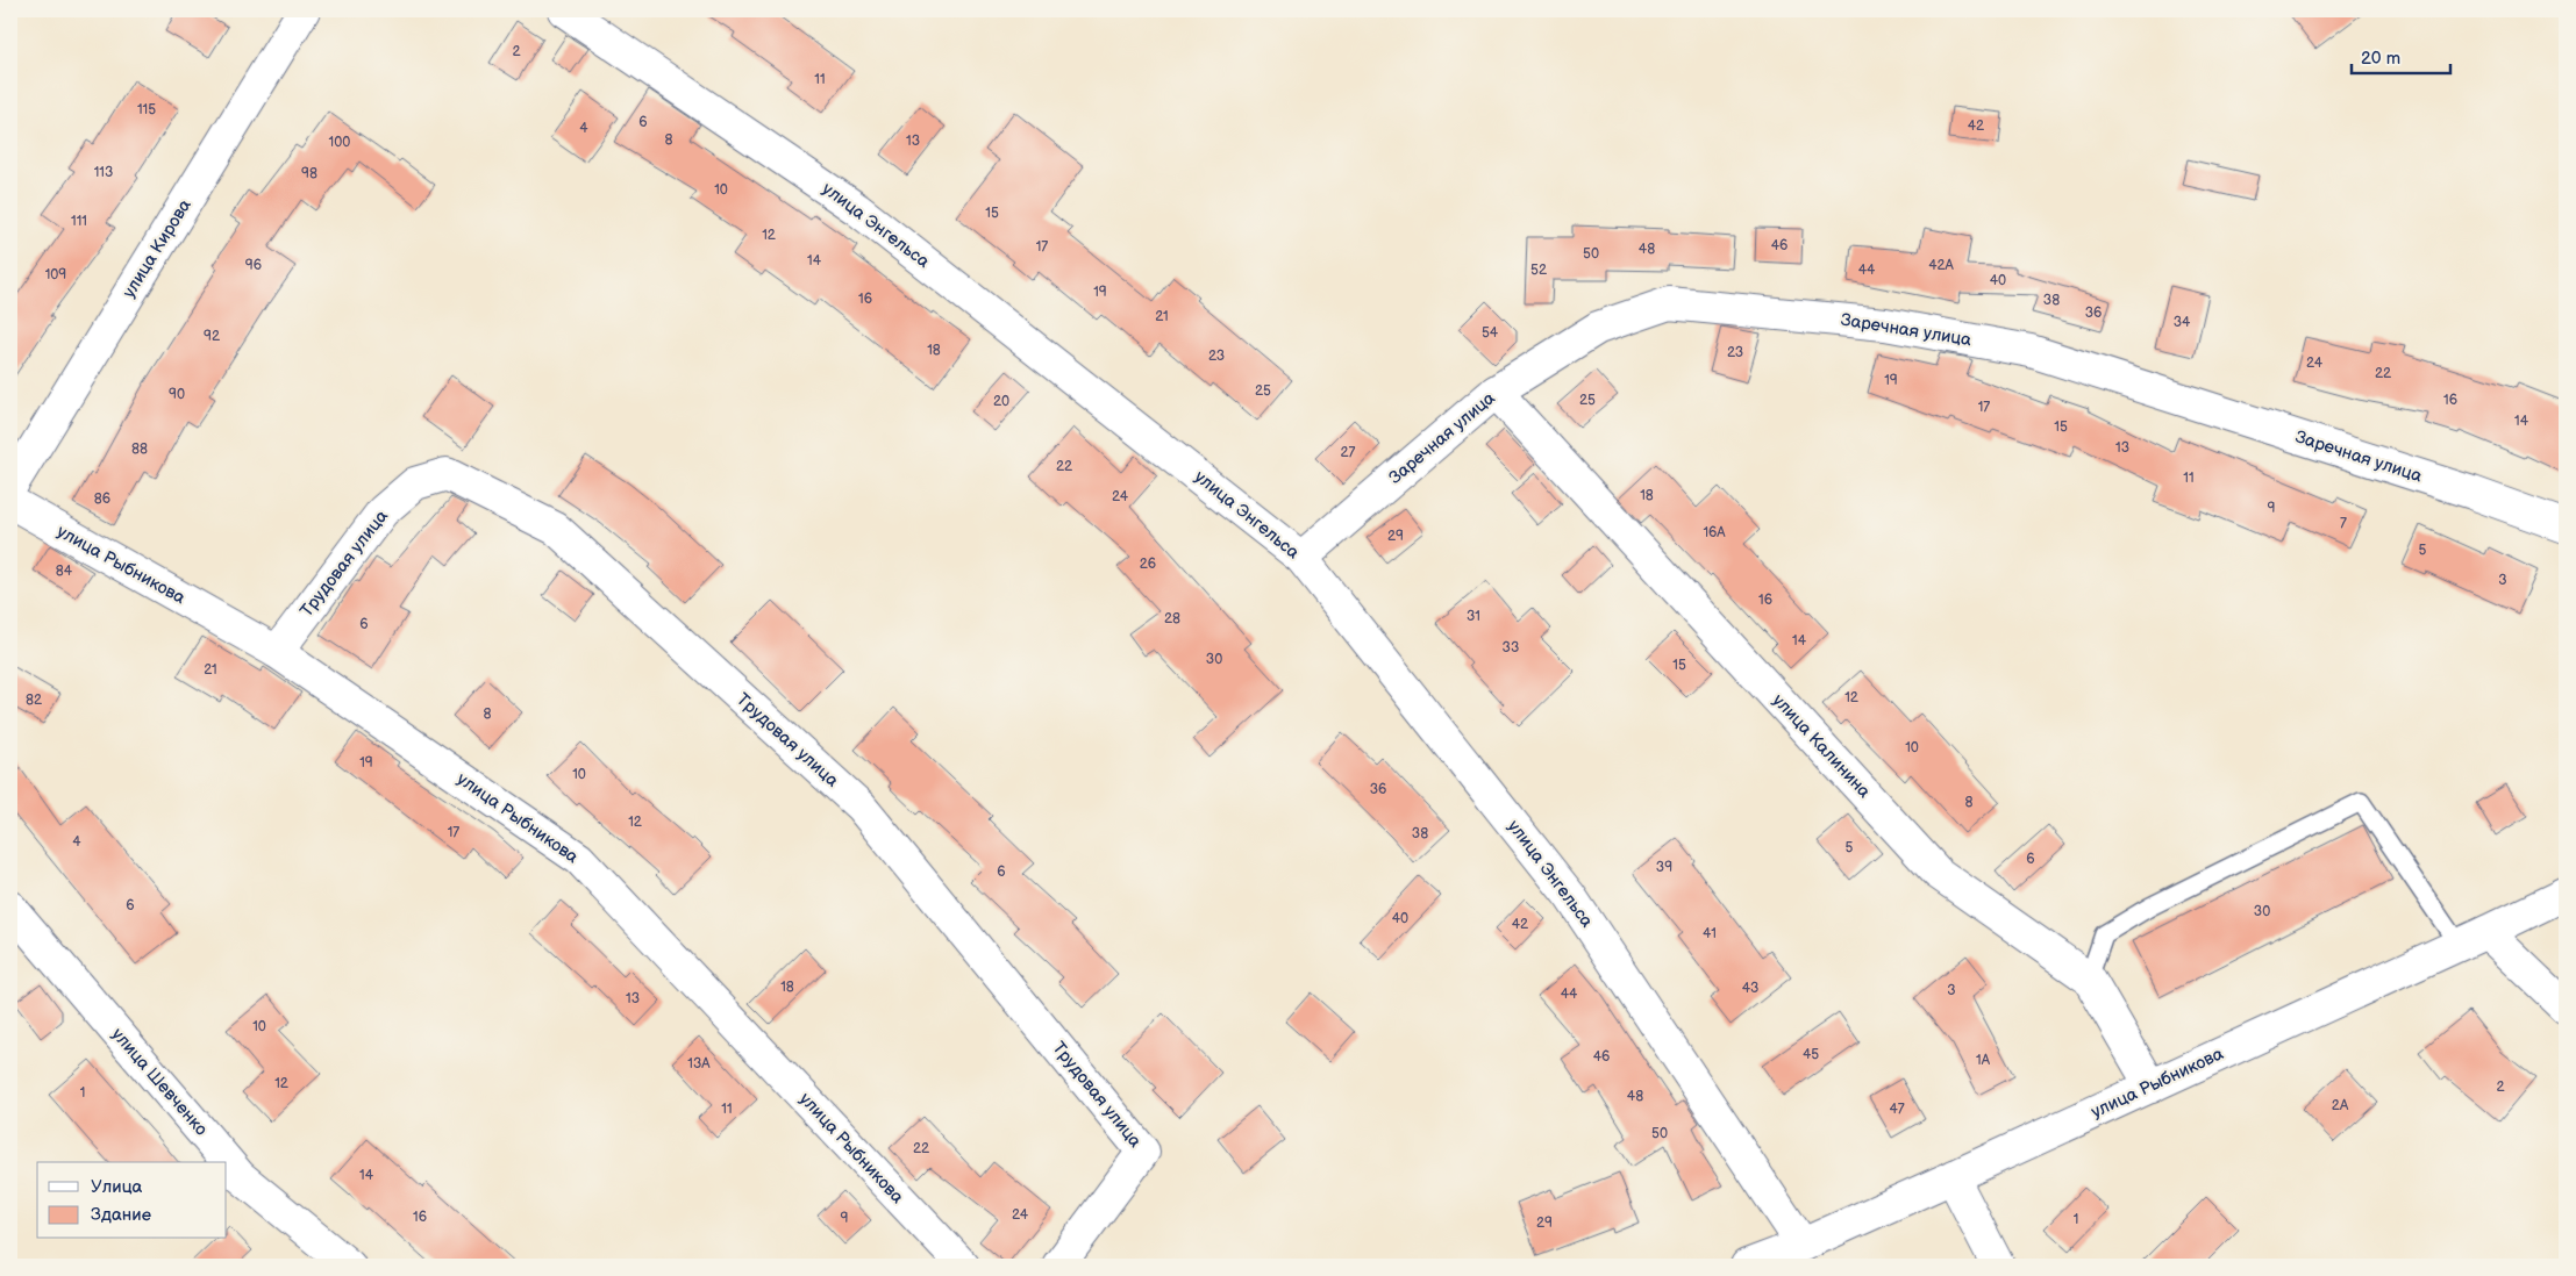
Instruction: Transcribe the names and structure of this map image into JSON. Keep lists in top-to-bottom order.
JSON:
{
  "streets": {
    "street": [
      "улица Энгельса",
      "улица Кирова",
      "Заречная улица",
      "Трудовая улица",
      "улица Рыбникова",
      "улица Калинина",
      "улица Шевченко"
    ]
  },
  "crossings": [
    ["улица Энгельса", "Заречная улица"],
    ["улица Энгельса", "улица Рыбникова"],
    ["Заречная улица", "улица Калинина"],
    ["Трудовая улица", "улица Рыбникова"],
    ["улица Рыбникова", "улица Калинина"]
  ],
  "house_numbers": [
    "2",
    "11",
    "115",
    "6",
    "42",
    "4",
    "8",
    "13",
    "100",
    "113",
    "98",
    "10",
    "15",
    "111",
    "12",
    "46",
    "17",
    "48",
    "50",
    "14",
    "96",
    "42А",
    "52",
    "44",
    "109",
    "40",
    "19",
    "16",
    "38",
    "36",
    "21",
    "34",
    "54",
    "92",
    "18",
    "23",
    "23",
    "24",
    "22",
    "19",
    "25",
    "90",
    "25",
    "16",
    "20",
    "17",
    "14",
    "15",
    "13",
    "88",
    "27",
    "22",
    "11",
    "18",
    "24",
    "86",
    "9",
    "7",
    "16А",
    "29",
    "5",
    "26",
    "84",
    "3",
    "16",
    "31",
    "28",
    "6",
    "14",
    "33",
    "30",
    "15",
    "21",
    "12",
    "82",
    "8",
    "10",
    "19",
    "10",
    "36",
    "8",
    "12",
    "17",
    "38",
    "4",
    "5",
    "6",
    "39",
    "6",
    "6",
    "30",
    "40",
    "42",
    "41",
    "18",
    "43",
    "3",
    "44",
    "13",
    "10",
    "45",
    "46",
    "1А",
    "13А",
    "12",
    "2",
    "1",
    "48",
    "2А",
    "11",
    "47",
    "50",
    "22",
    "14",
    "24",
    "16",
    "9",
    "1",
    "29"
  ],
  "legend": ["Улица", "Здание"],
  "scale_bar": "20 m"
}
